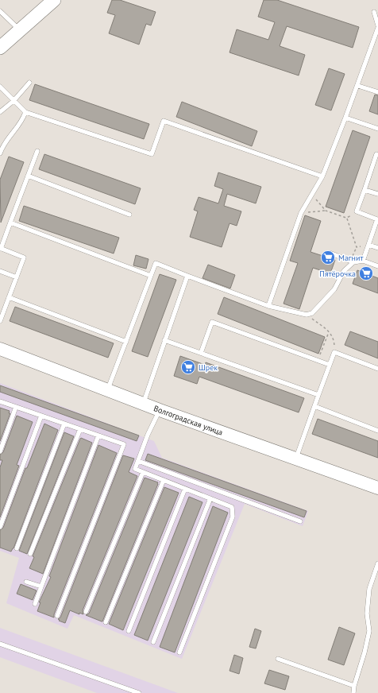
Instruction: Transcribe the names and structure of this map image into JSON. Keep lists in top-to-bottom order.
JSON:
{
  "streets": {
    "main road": ["Волгоградская улица"]
  },
  "places": {
    "supermarket": ["Магнит", "Пятёрочка", "Шрек"]
  }
}
